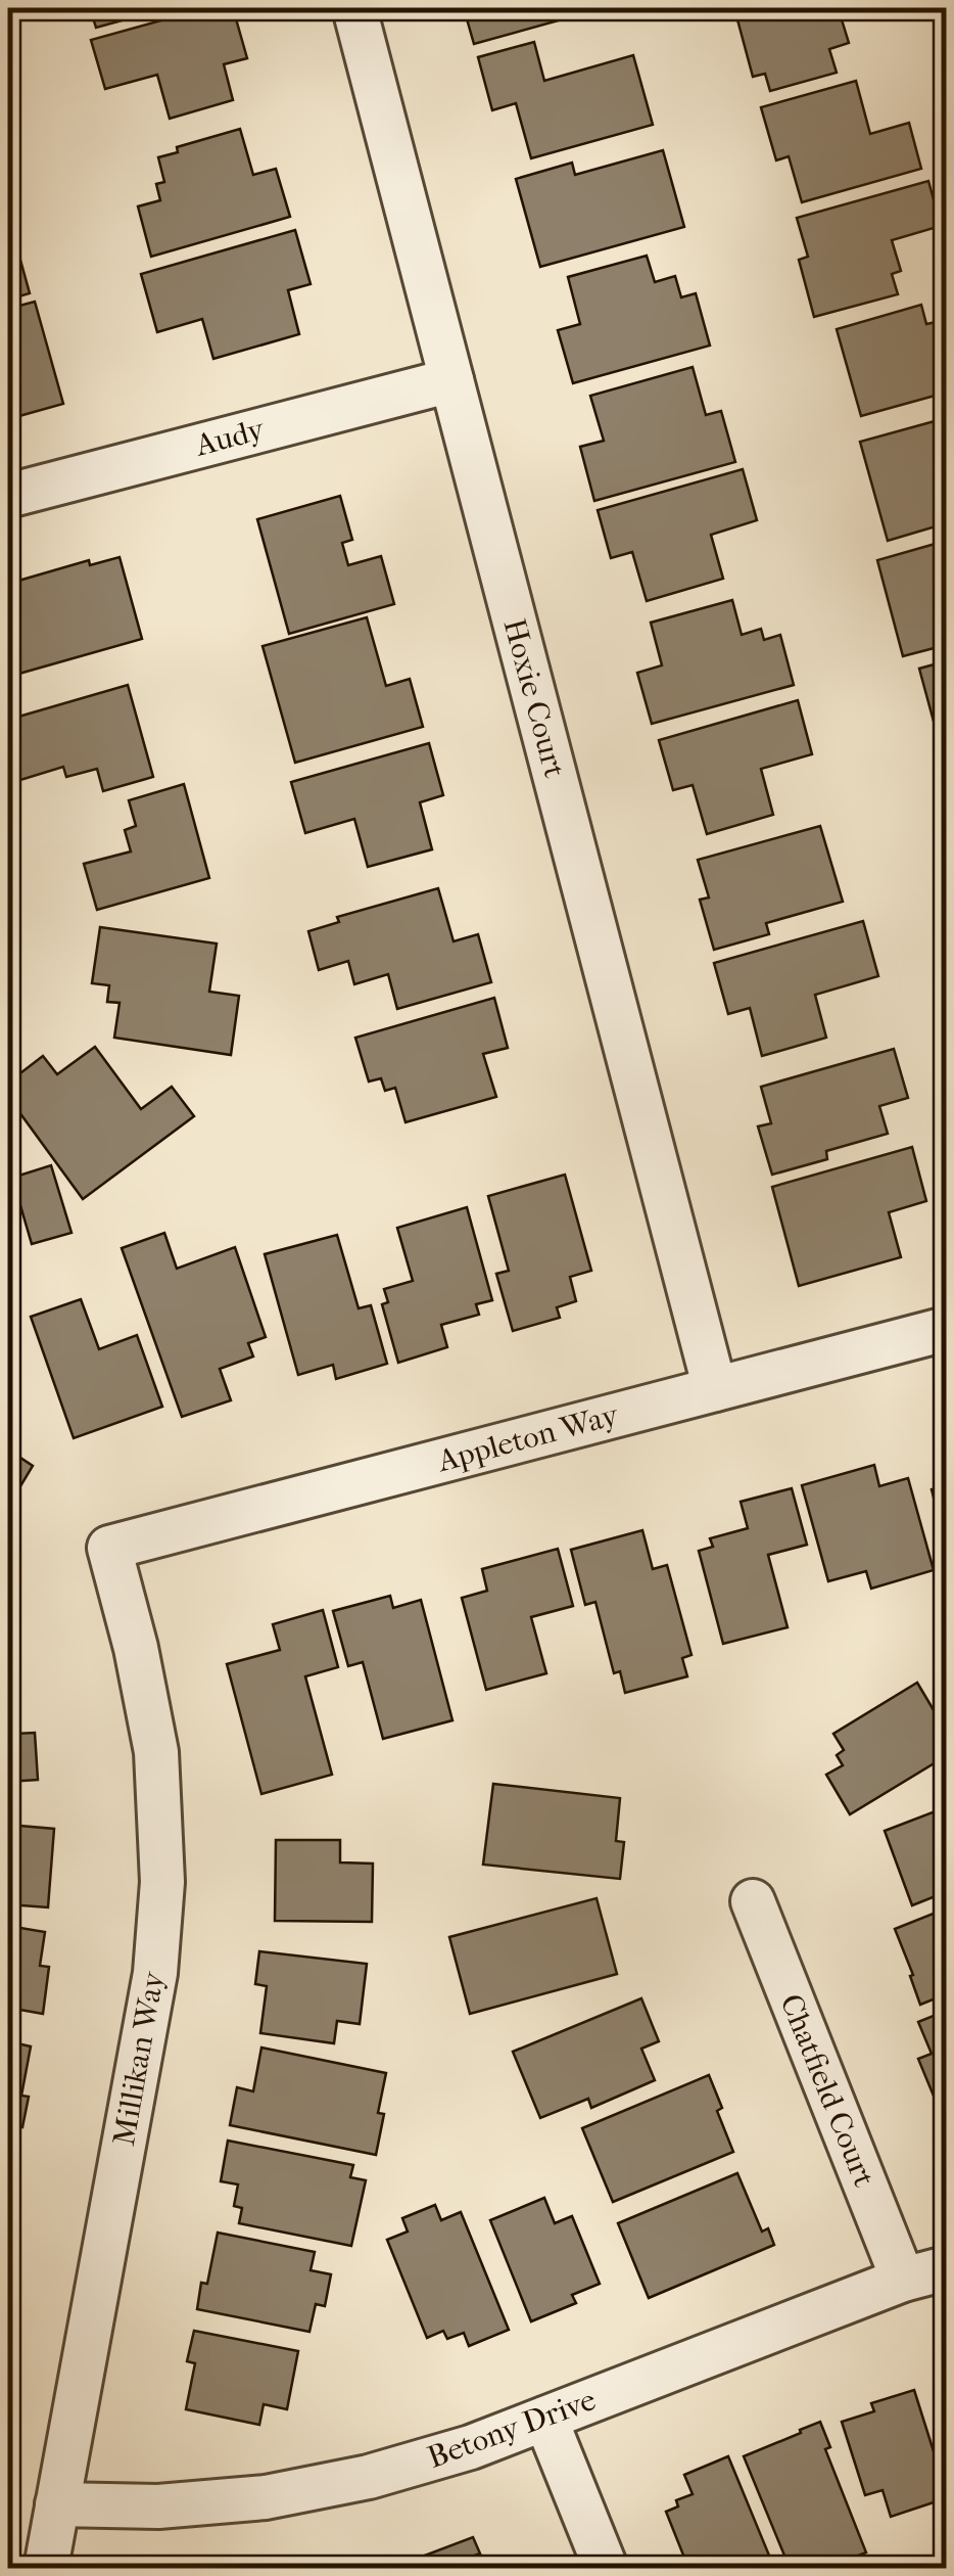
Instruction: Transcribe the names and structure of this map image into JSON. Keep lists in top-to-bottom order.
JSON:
{
  "streets": {
    "street": [
      "Audy",
      "Hoxie Court",
      "Appleton Way",
      "Millikan Way",
      "Chatfield Court",
      "Betony Drive"
    ]
  },
  "crossings": [
    ["Audy", "Hoxie Court"],
    ["Hoxie Court", "Appleton Way"],
    ["Appleton Way", "Millikan Way"],
    ["Millikan Way", "Betony Drive"],
    ["Chatfield Court", "Betony Drive"]
  ]
}
